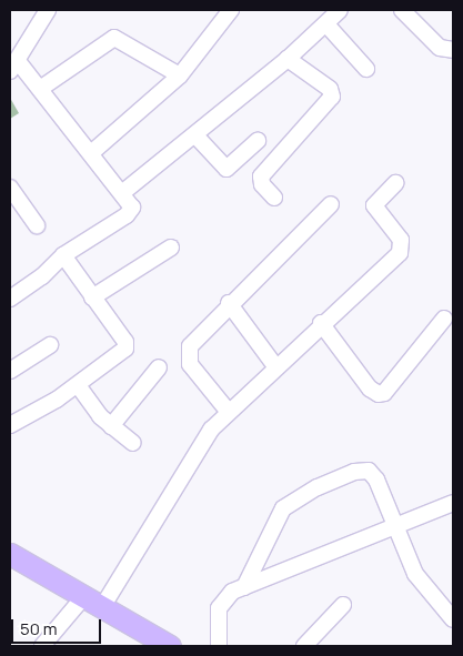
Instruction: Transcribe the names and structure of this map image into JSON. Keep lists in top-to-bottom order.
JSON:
{
  "scale_bar": "50 m"
}
